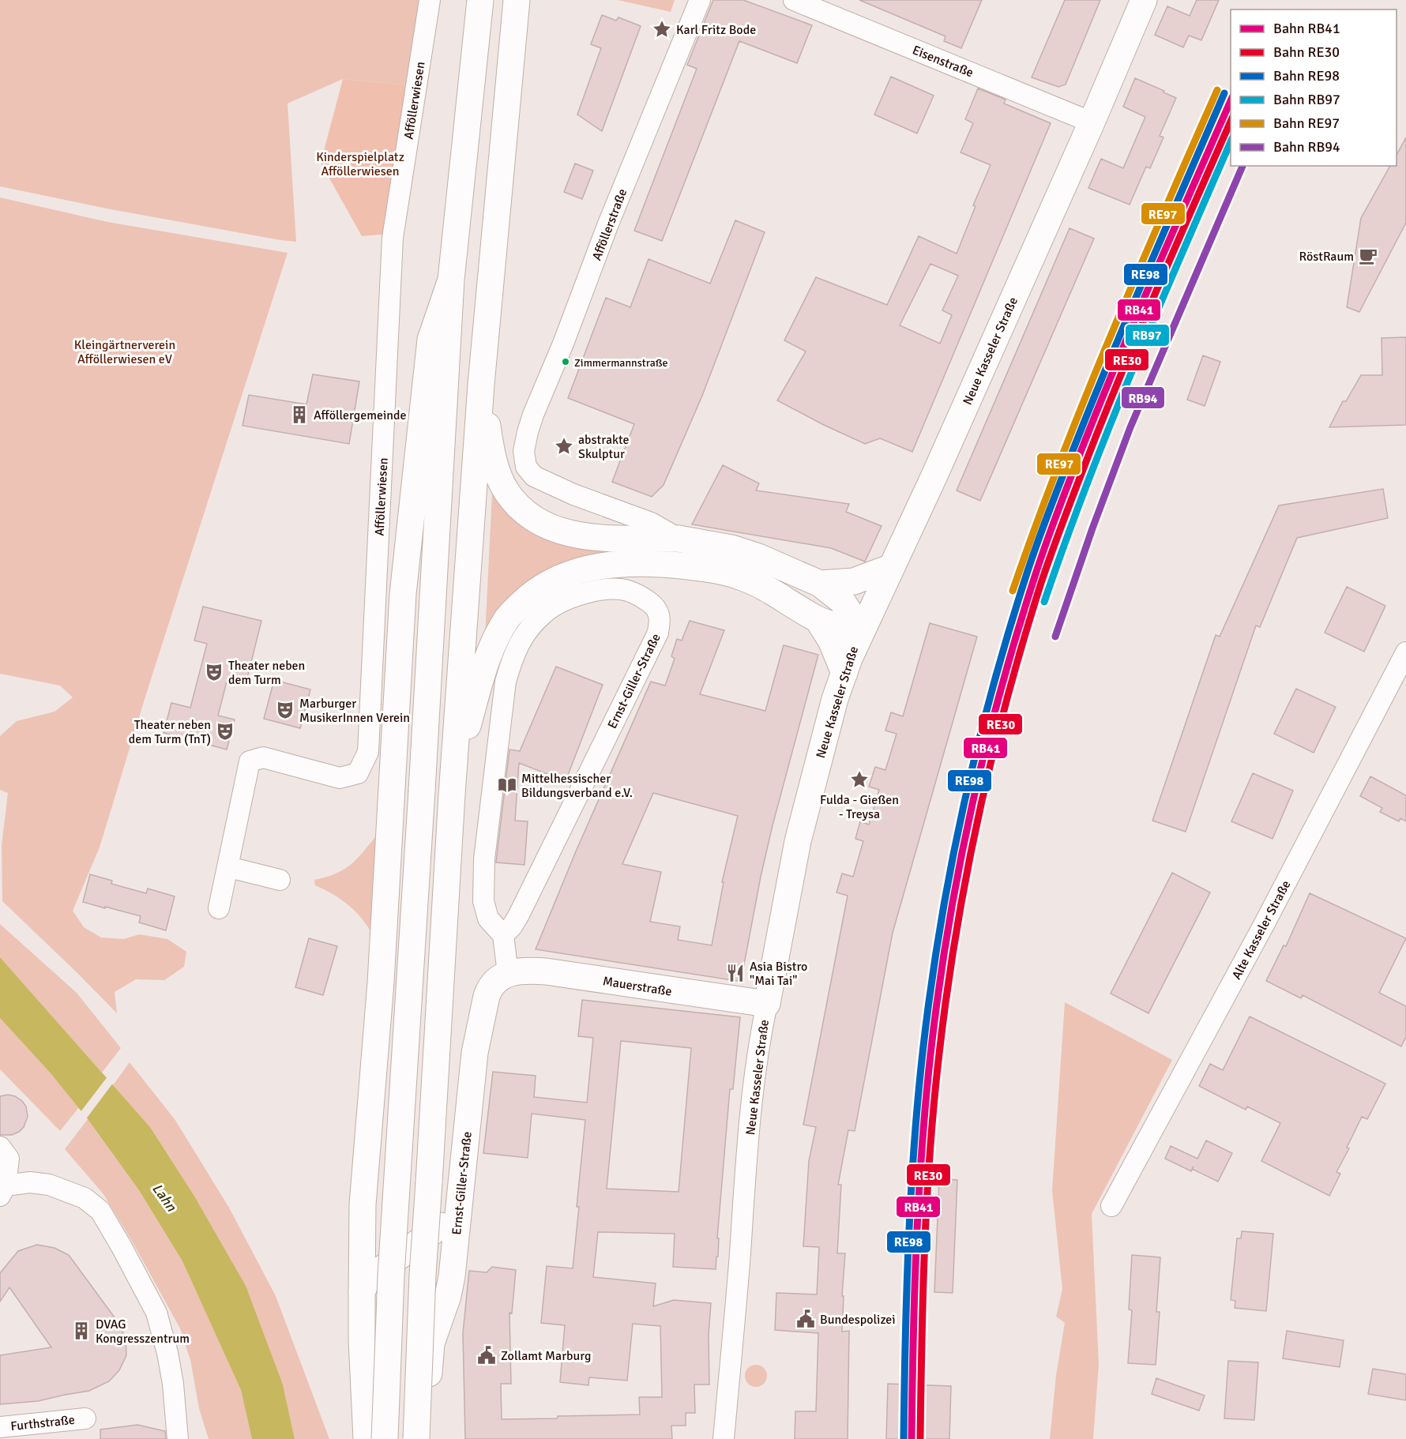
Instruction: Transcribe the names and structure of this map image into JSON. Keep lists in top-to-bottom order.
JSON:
{
  "streets": {
    "main road": ["Neue Kasseler Straße", "Ernst-Giller-Straße", "Mauerstraße"],
    "street": [
      "Eisenstraße",
      "Afföllerwiesen",
      "Afföllerstraße",
      "Alte Kasseler Straße",
      "Furthstraße"
    ]
  },
  "crossings": [
    ["Eisenstraße", "Neue Kasseler Straße"],
    ["Neue Kasseler Straße", "Mauerstraße"],
    ["Ernst-Giller-Straße", "Mauerstraße"]
  ],
  "water": ["Lahn"],
  "parks": ["Kinderspielplatz Afföllerwiesen", "Kleingärtnerverein Afföllerwiesen eV"],
  "places": {
    "place": ["Karl Fritz Bode", "abstrakte Skulptur", "Fulda - Gießen - Treysa"],
    "cafe": ["RöstRaum"],
    "other": ["Zimmermannstraße"],
    "building": ["Afföllergemeinde", "DVAG Kongresszentrum"],
    "theatre": ["Theater neben dem Turm", "Marburger MusikerInnen Verein", "Theater neben dem Turm (TnT)"],
    "library": ["Mittelhessischer Bildungsverband e.V."],
    "restaurant": ["Asia Bistro \"Mai Tai\""],
    "public building": ["Bundespolizei", "Zollamt Marburg"]
  },
  "lines": [
    "rail line RE97",
    "rail line RE98",
    "rail line RB41",
    "rail line RE30",
    "rail line RB97",
    "rail line RB94"
  ],
  "legend": [
    "Bahn RB41",
    "Bahn RE30",
    "Bahn RE98",
    "Bahn RB97",
    "Bahn RE97",
    "Bahn RB94"
  ]
}
